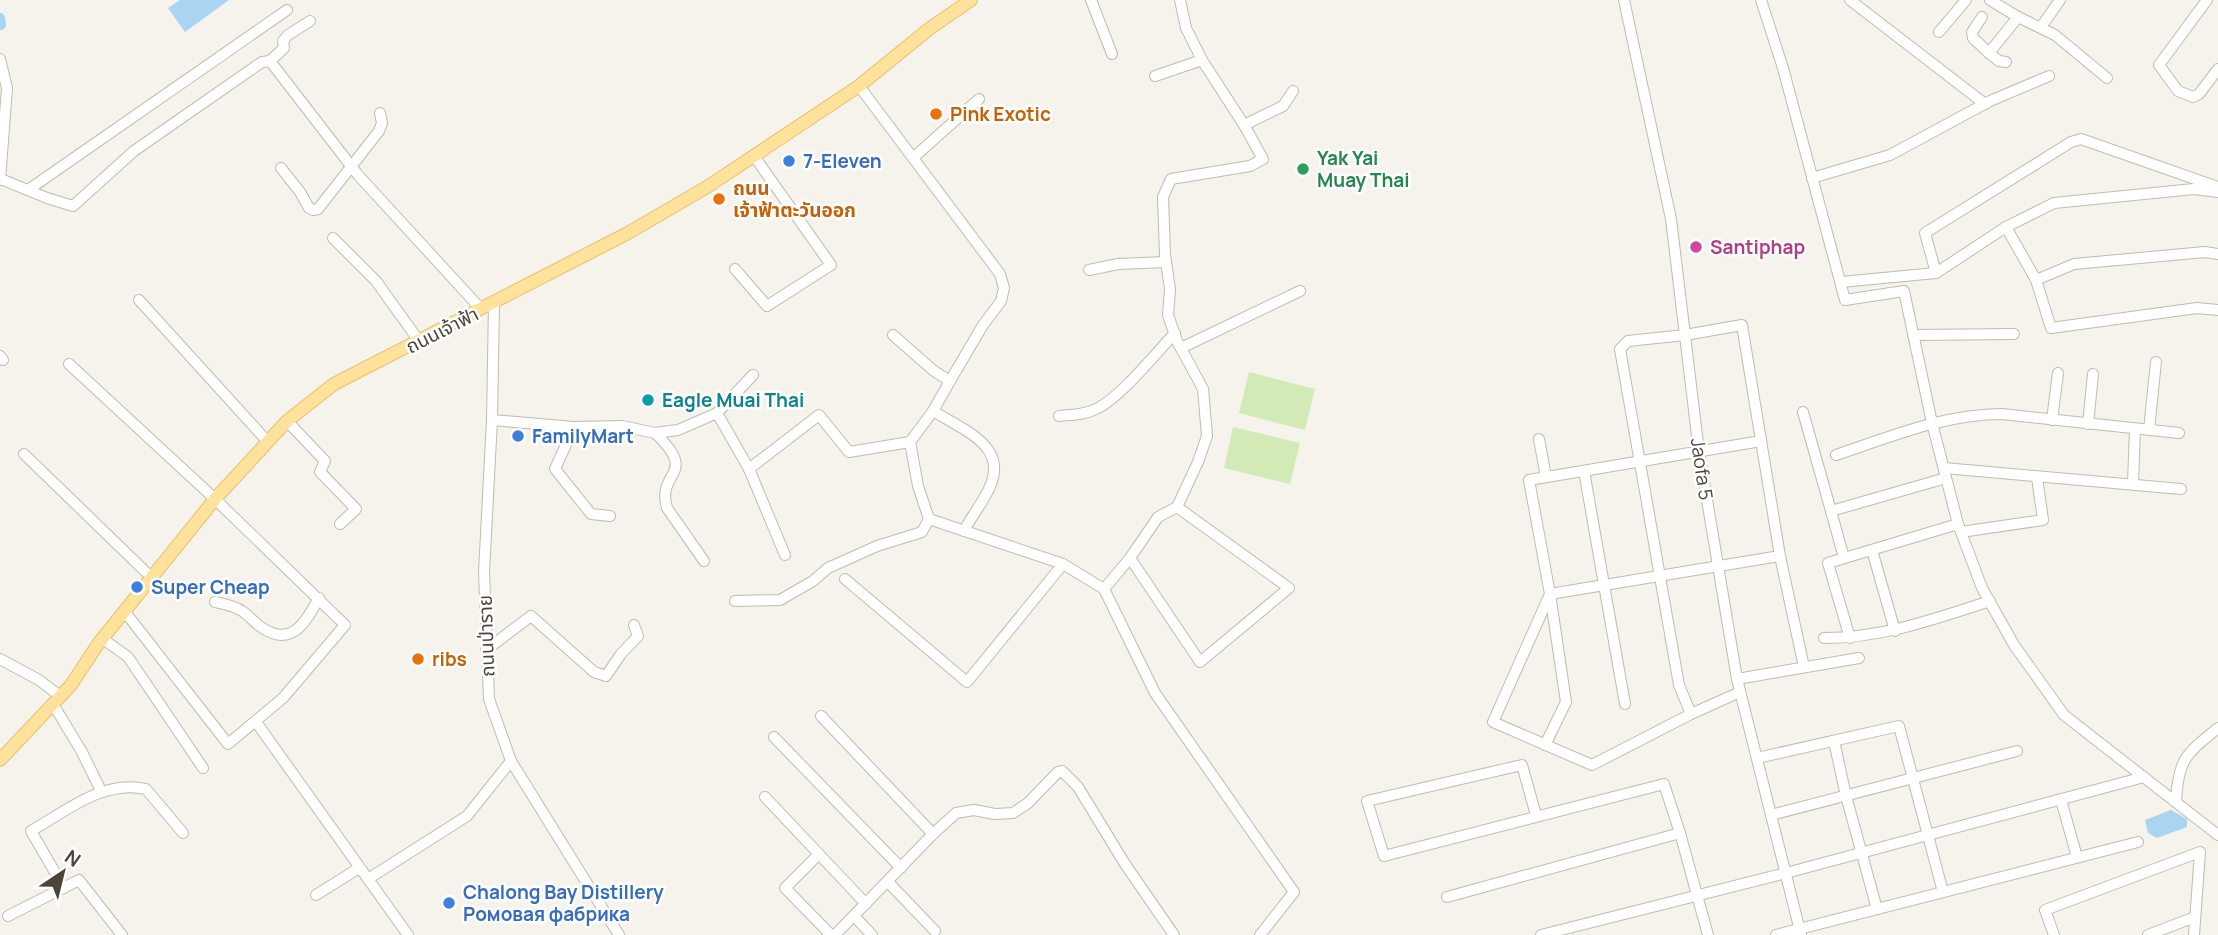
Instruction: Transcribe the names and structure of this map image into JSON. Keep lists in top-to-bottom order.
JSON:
{
  "streets": {
    "main road": ["ถนนเจ้าฟ้า"],
    "street": ["Jaofa 5", "ถนนป่าราย"]
  },
  "crossings": [
    ["ถนนเจ้าฟ้า", "ถนนป่าราย"]
  ],
  "places": [
    "Pink Exotic",
    "7-Eleven",
    "Yak Yai Muay Thai",
    "ถนน เจ้าฟ้าตะวันออก",
    "Santiphap",
    "Eagle Muai Thai",
    "FamilyMart",
    "Super Cheap",
    "ribs",
    "Chalong Bay Distillery Ромовая фабрика"
  ],
  "north": "top right"
}
